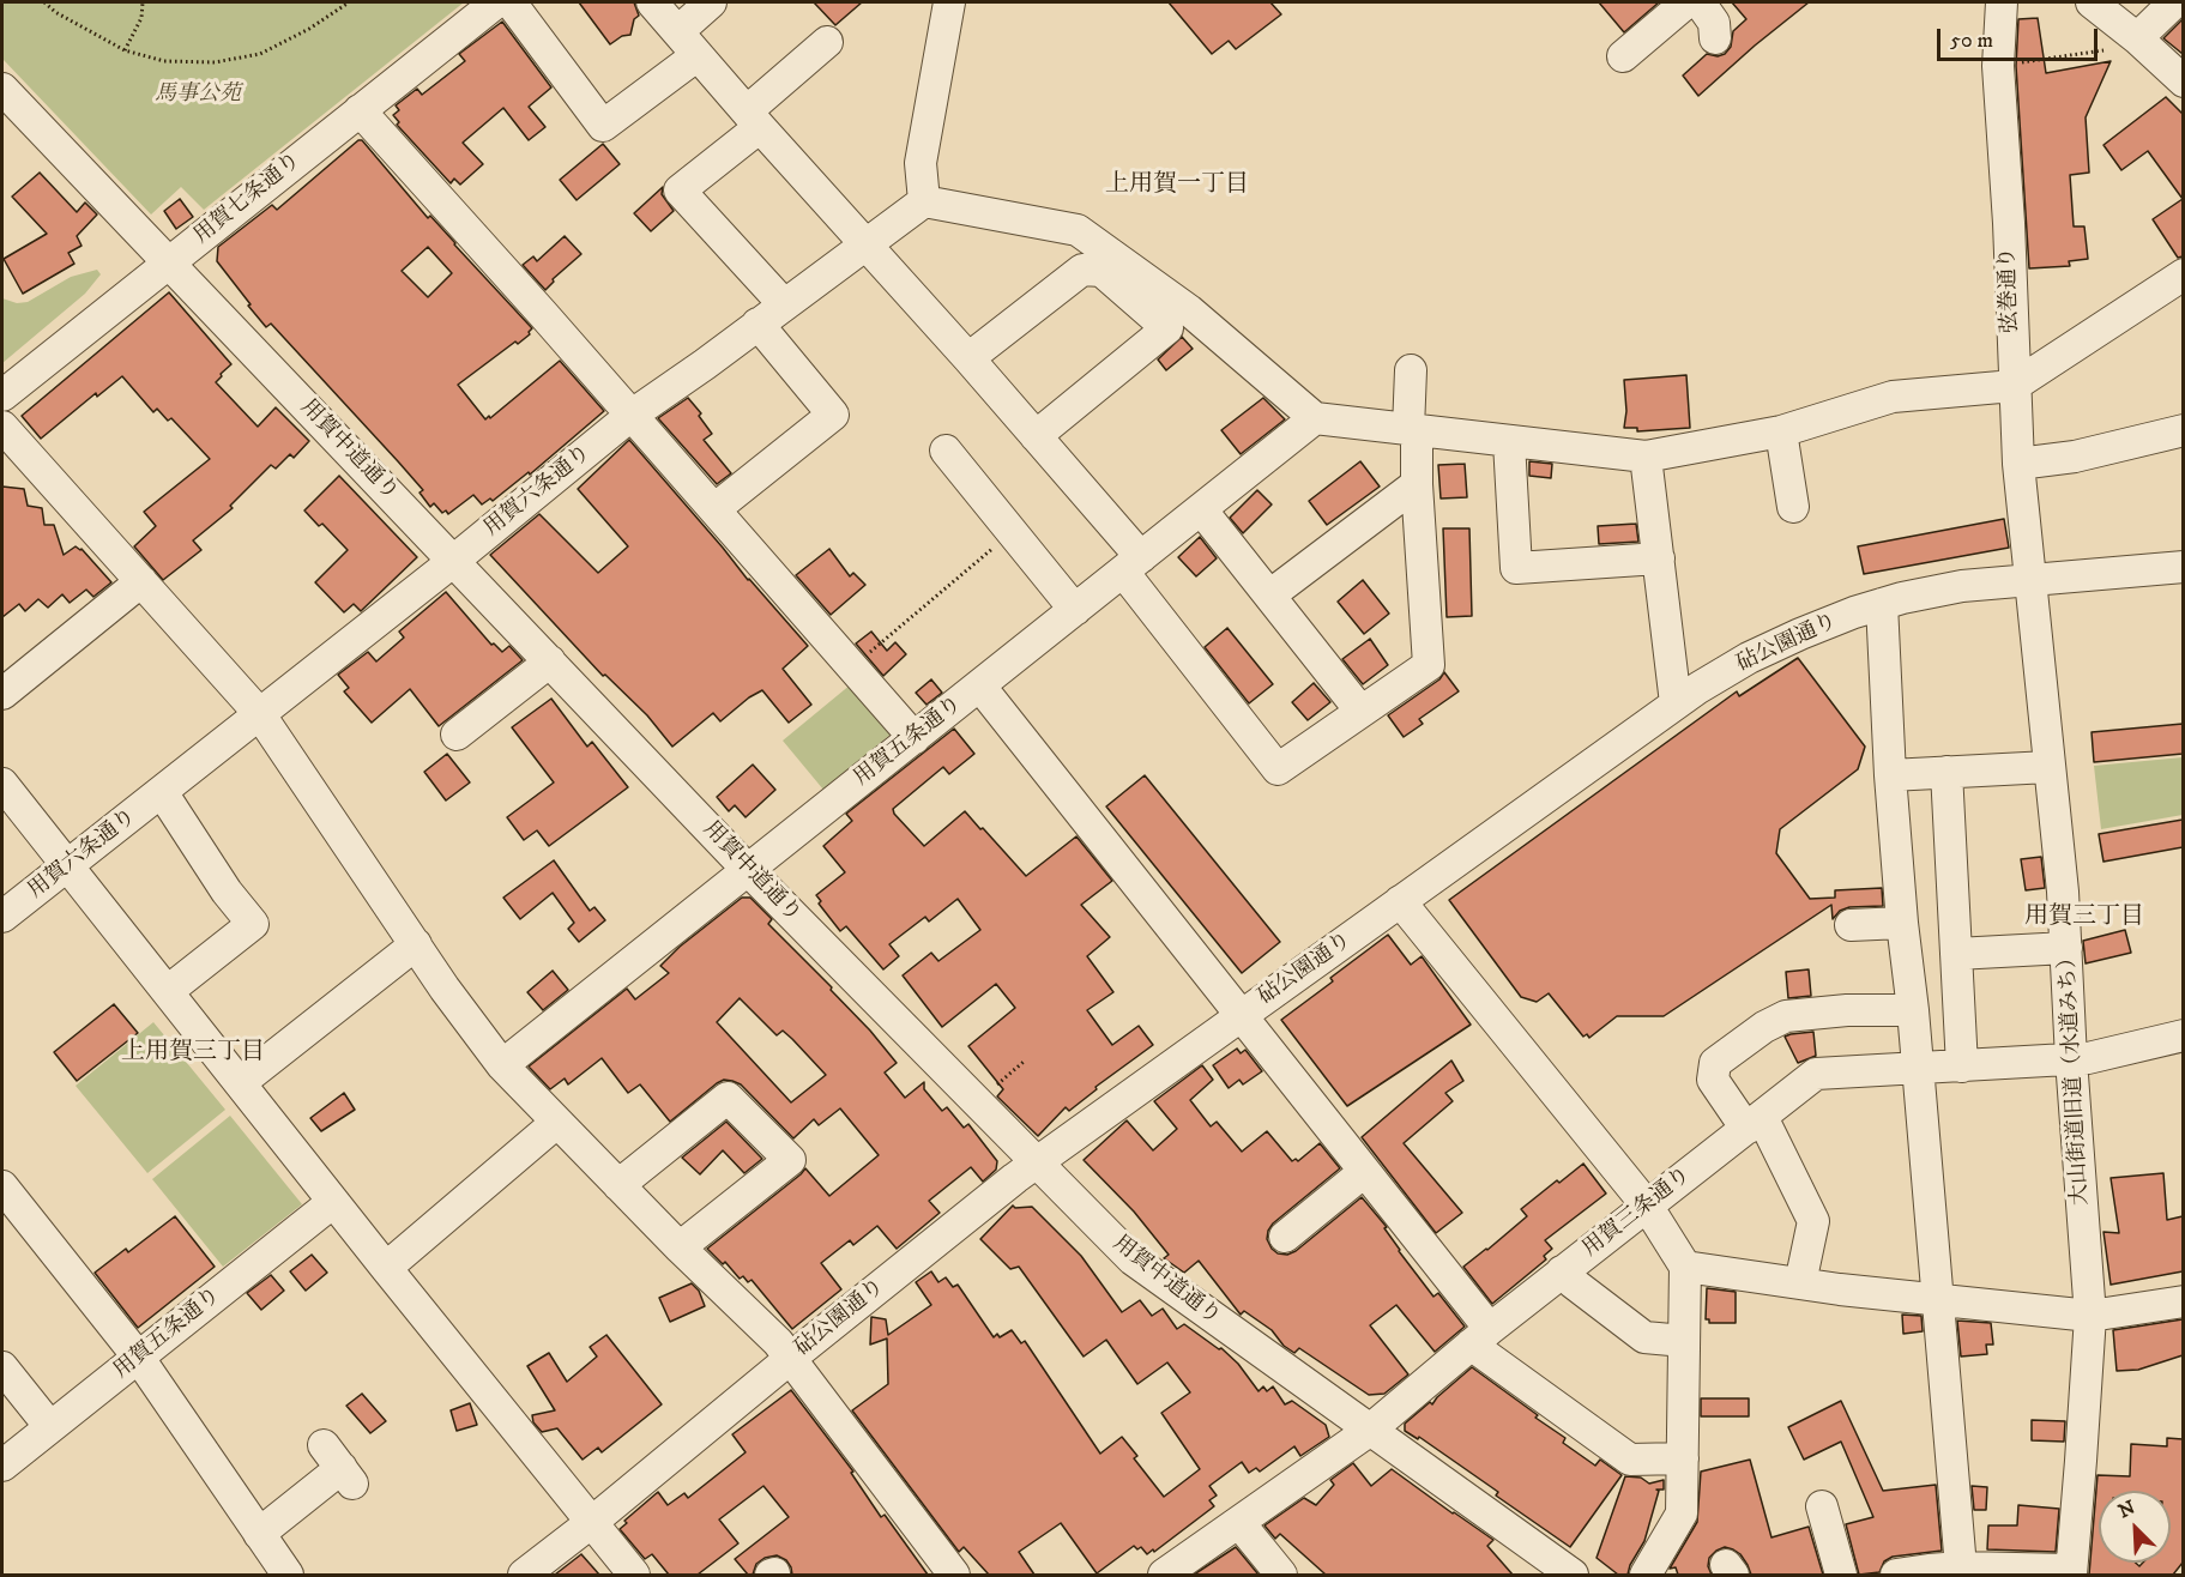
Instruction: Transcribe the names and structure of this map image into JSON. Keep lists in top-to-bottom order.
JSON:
{
  "streets": {
    "street": [
      "用賀七条通り",
      "弦巻通り",
      "用賀中道通り",
      "用賀六条通り",
      "砧公園通り",
      "用賀五条通り",
      "大山街道旧道（水道みち）",
      "用賀三条通り"
    ]
  },
  "crossings": [
    ["用賀七条通り", "用賀中道通り"],
    ["弦巻通り", "砧公園通り"],
    ["弦巻通り", "大山街道旧道（水道みち）"],
    ["用賀中道通り", "用賀六条通り"],
    ["用賀中道通り", "砧公園通り"],
    ["用賀中道通り", "用賀五条通り"],
    ["用賀中道通り", "用賀三条通り"],
    ["砧公園通り", "大山街道旧道（水道みち）"],
    ["大山街道旧道（水道みち）", "用賀三条通り"]
  ],
  "districts": ["上用賀一丁目", "用賀三丁目", "上用賀三丁目"],
  "parks": ["馬事公苑"],
  "scale_bar": "50 m",
  "north": "top left"
}
